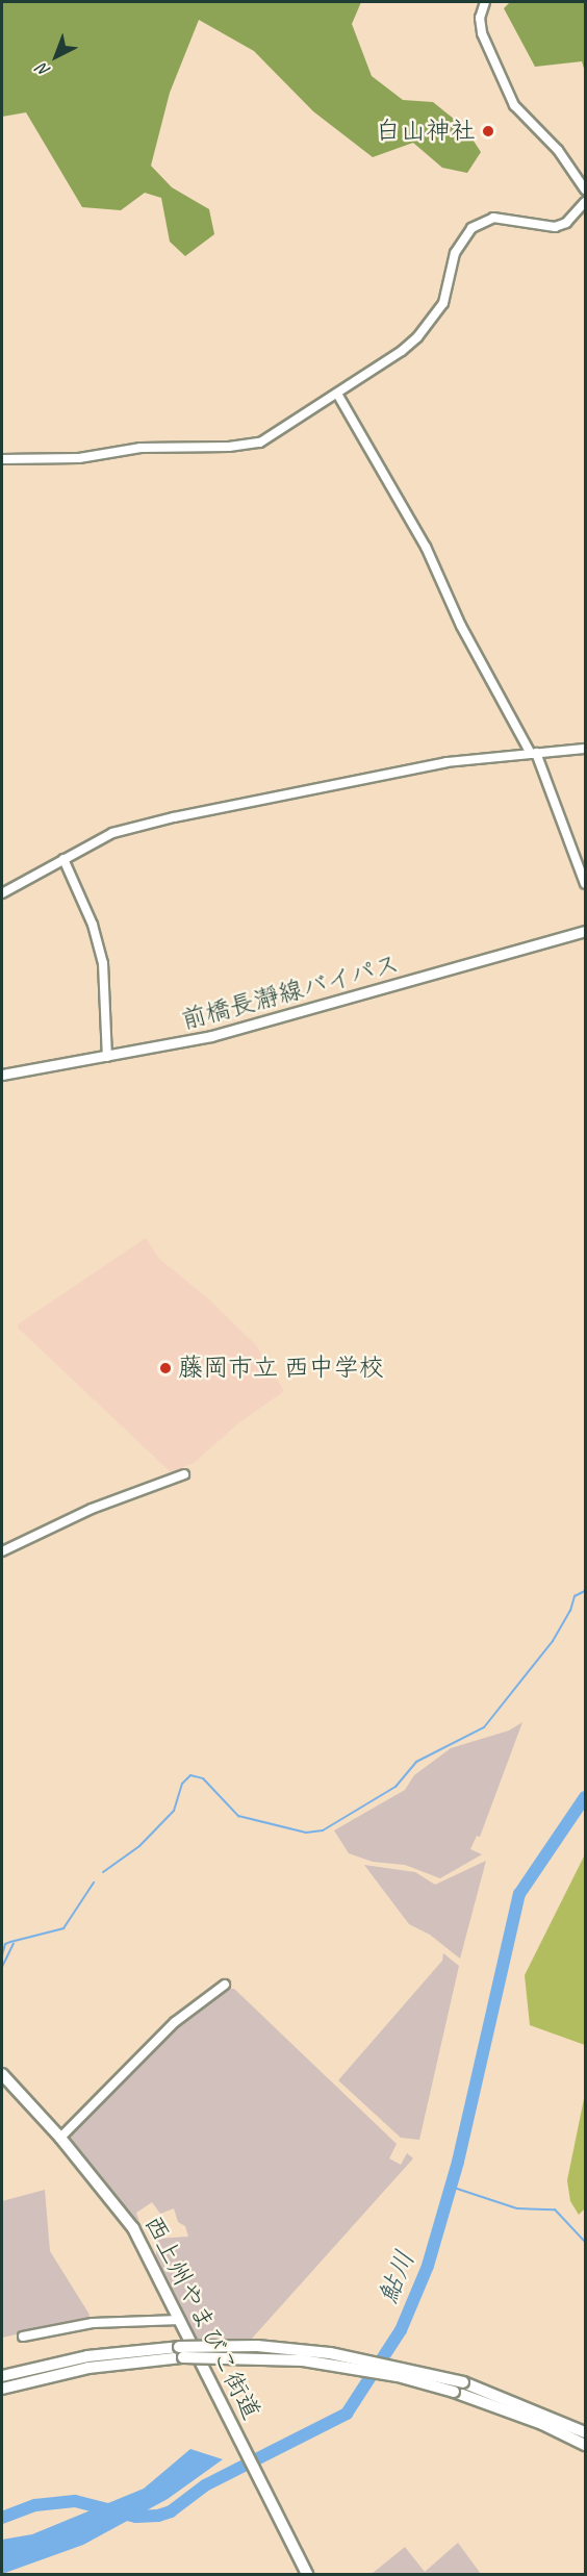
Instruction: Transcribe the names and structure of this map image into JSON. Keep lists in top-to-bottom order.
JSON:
{
  "streets": {
    "highway": ["西上州やまびこ街道"],
    "main road": ["前橋長瀞線バイパス"]
  },
  "water": ["鮎川"],
  "places": ["白山神社", "藤岡市立 西中学校"],
  "north": "bottom left"
}
